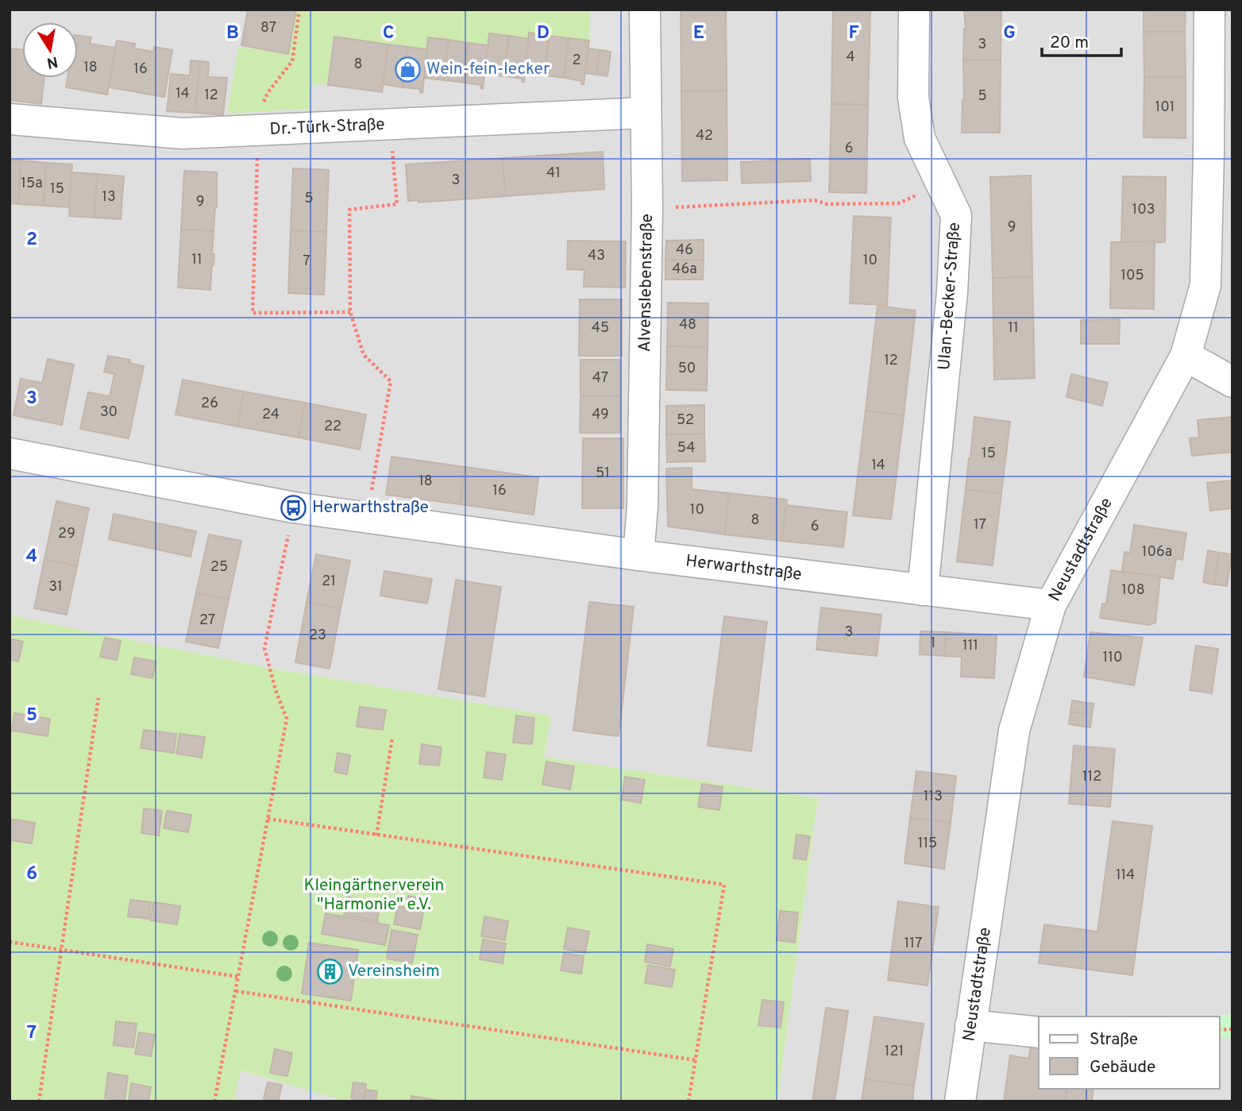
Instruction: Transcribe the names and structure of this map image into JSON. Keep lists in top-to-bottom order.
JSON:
{
  "streets": {
    "street": [
      "Dr.-Türk-Straße",
      "Alvenslebenstraße",
      "Ulan-Becker-Straße",
      "Neustadtstraße",
      "Herwarthstraße"
    ]
  },
  "crossings": [
    ["Dr.-Türk-Straße", "Alvenslebenstraße"],
    ["Alvenslebenstraße", "Herwarthstraße"],
    ["Ulan-Becker-Straße", "Herwarthstraße"],
    ["Neustadtstraße", "Herwarthstraße"]
  ],
  "parks": ["Kleingärtnerverein \"Harmonie\" e.V."],
  "places": {
    "shop": ["Wein-fein-lecker"],
    "bus stop": ["Herwarthstraße"],
    "building": ["Vereinsheim"]
  },
  "house_numbers": [
    "87",
    "3",
    "4",
    "2",
    "8",
    "18",
    "16",
    "14",
    "12",
    "5",
    "101",
    "42",
    "6",
    "41",
    "3",
    "15a",
    "15",
    "13",
    "5",
    "9",
    "103",
    "9",
    "46",
    "43",
    "11",
    "10",
    "7",
    "46a",
    "105",
    "48",
    "45",
    "11",
    "12",
    "50",
    "47",
    "26",
    "30",
    "24",
    "49",
    "52",
    "22",
    "54",
    "15",
    "14",
    "51",
    "18",
    "16",
    "10",
    "8",
    "17",
    "6",
    "29",
    "106a",
    "25",
    "21",
    "31",
    "108",
    "27",
    "3",
    "23",
    "1",
    "111",
    "110",
    "112",
    "113",
    "115",
    "114",
    "117",
    "121"
  ],
  "legend": ["Straße", "Gebäude"],
  "scale_bar": "20 m",
  "north": "bottom",
  "grid": {
    "columns": [
      "B",
      "C",
      "D",
      "E",
      "F",
      "G"
    ],
    "rows": [
      "2",
      "3",
      "4",
      "5",
      "6",
      "7"
    ]
  }
}
